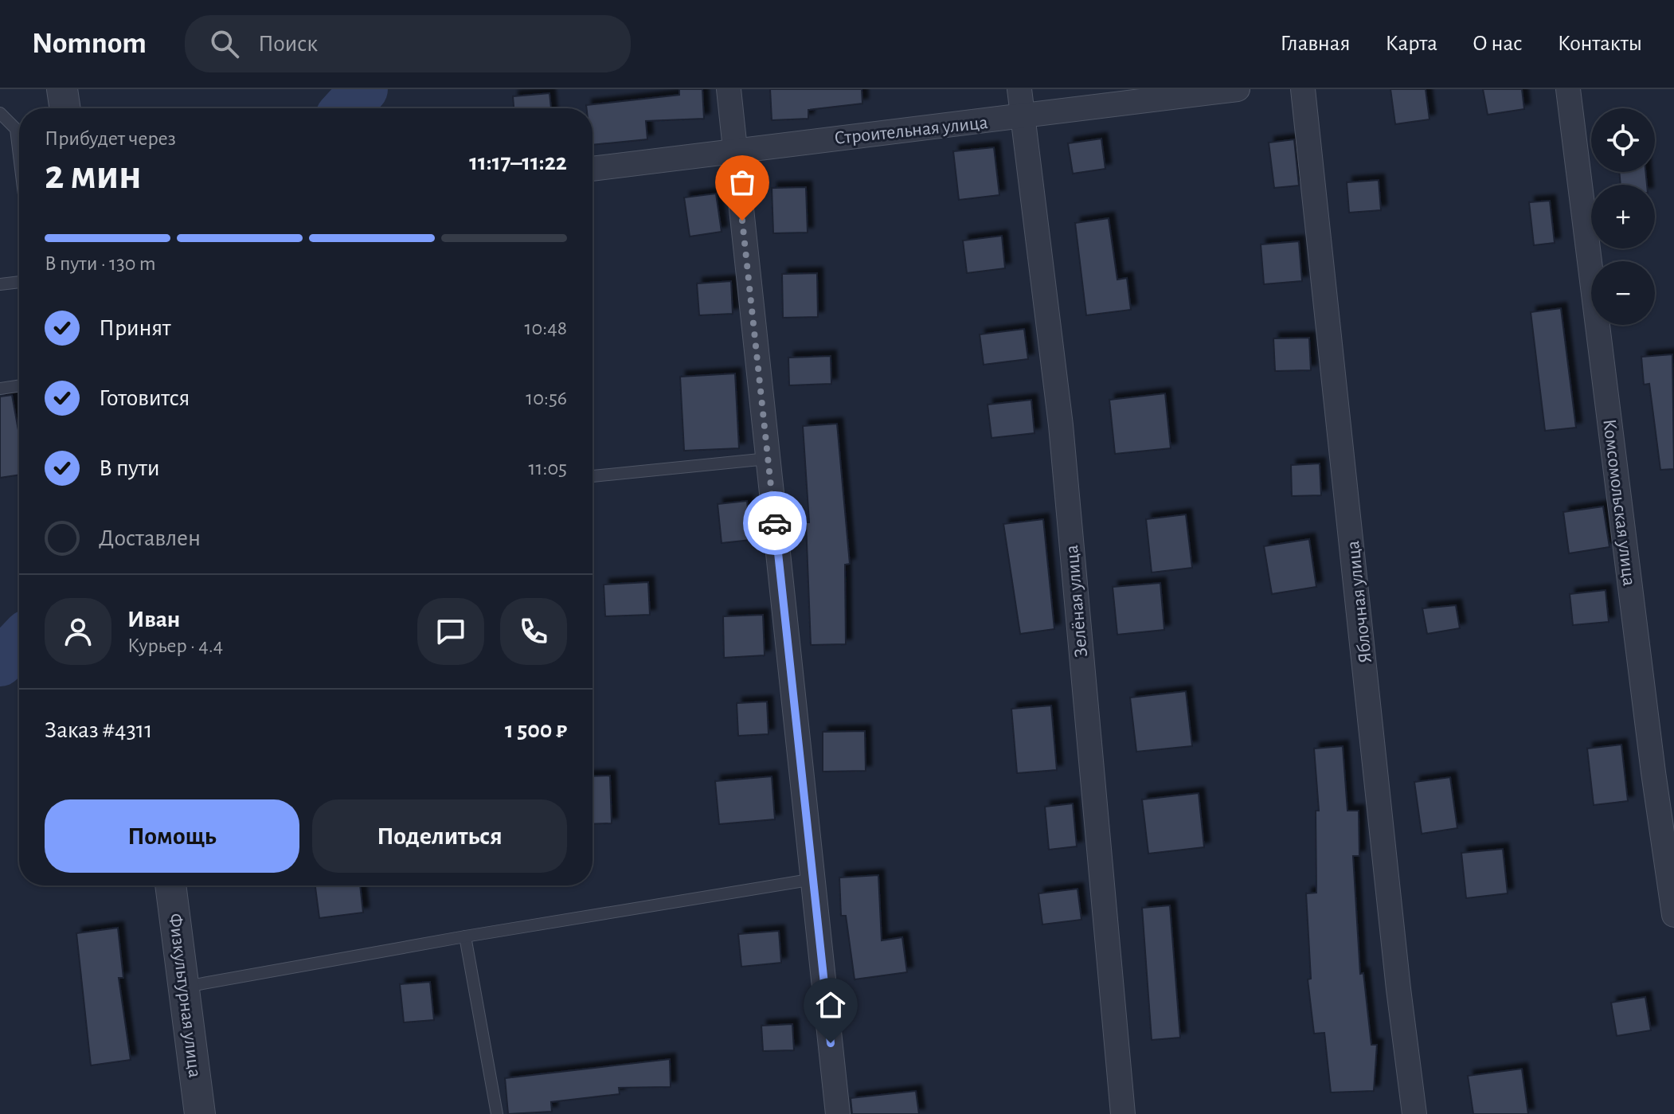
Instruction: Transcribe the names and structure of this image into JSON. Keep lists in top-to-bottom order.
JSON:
{
  "streets": {
    "street": [
      "Строительная улица",
      "Комсомольская улица",
      "Зелёная улица",
      "Яблочная улица",
      "Физкультурная улица"
    ]
  },
  "crossings": [
    ["Строительная улица", "Зелёная улица"]
  ],
  "page": {
    "header": "Nomnom",
    "search": "Поиск",
    "nav": [
      "Главная",
      "Карта",
      "О нас",
      "Контакты"
    ],
    "map_buttons": ["+", "−"],
    "heading": ["2 мин", "Прибудет через", "11:17–11:22"],
    "panel": [
      "Иван",
      "Курьер · 4.4",
      "Заказ #4311",
      "1 500 ₽"
    ],
    "bar": "В пути · 130 m",
    "list": [
      ["Принят", "10:48"],
      ["Готовится", "10:56"],
      ["В пути", "11:05"],
      "Доставлен"
    ],
    "buttons": ["Помощь", "Поделиться"]
  }
}
